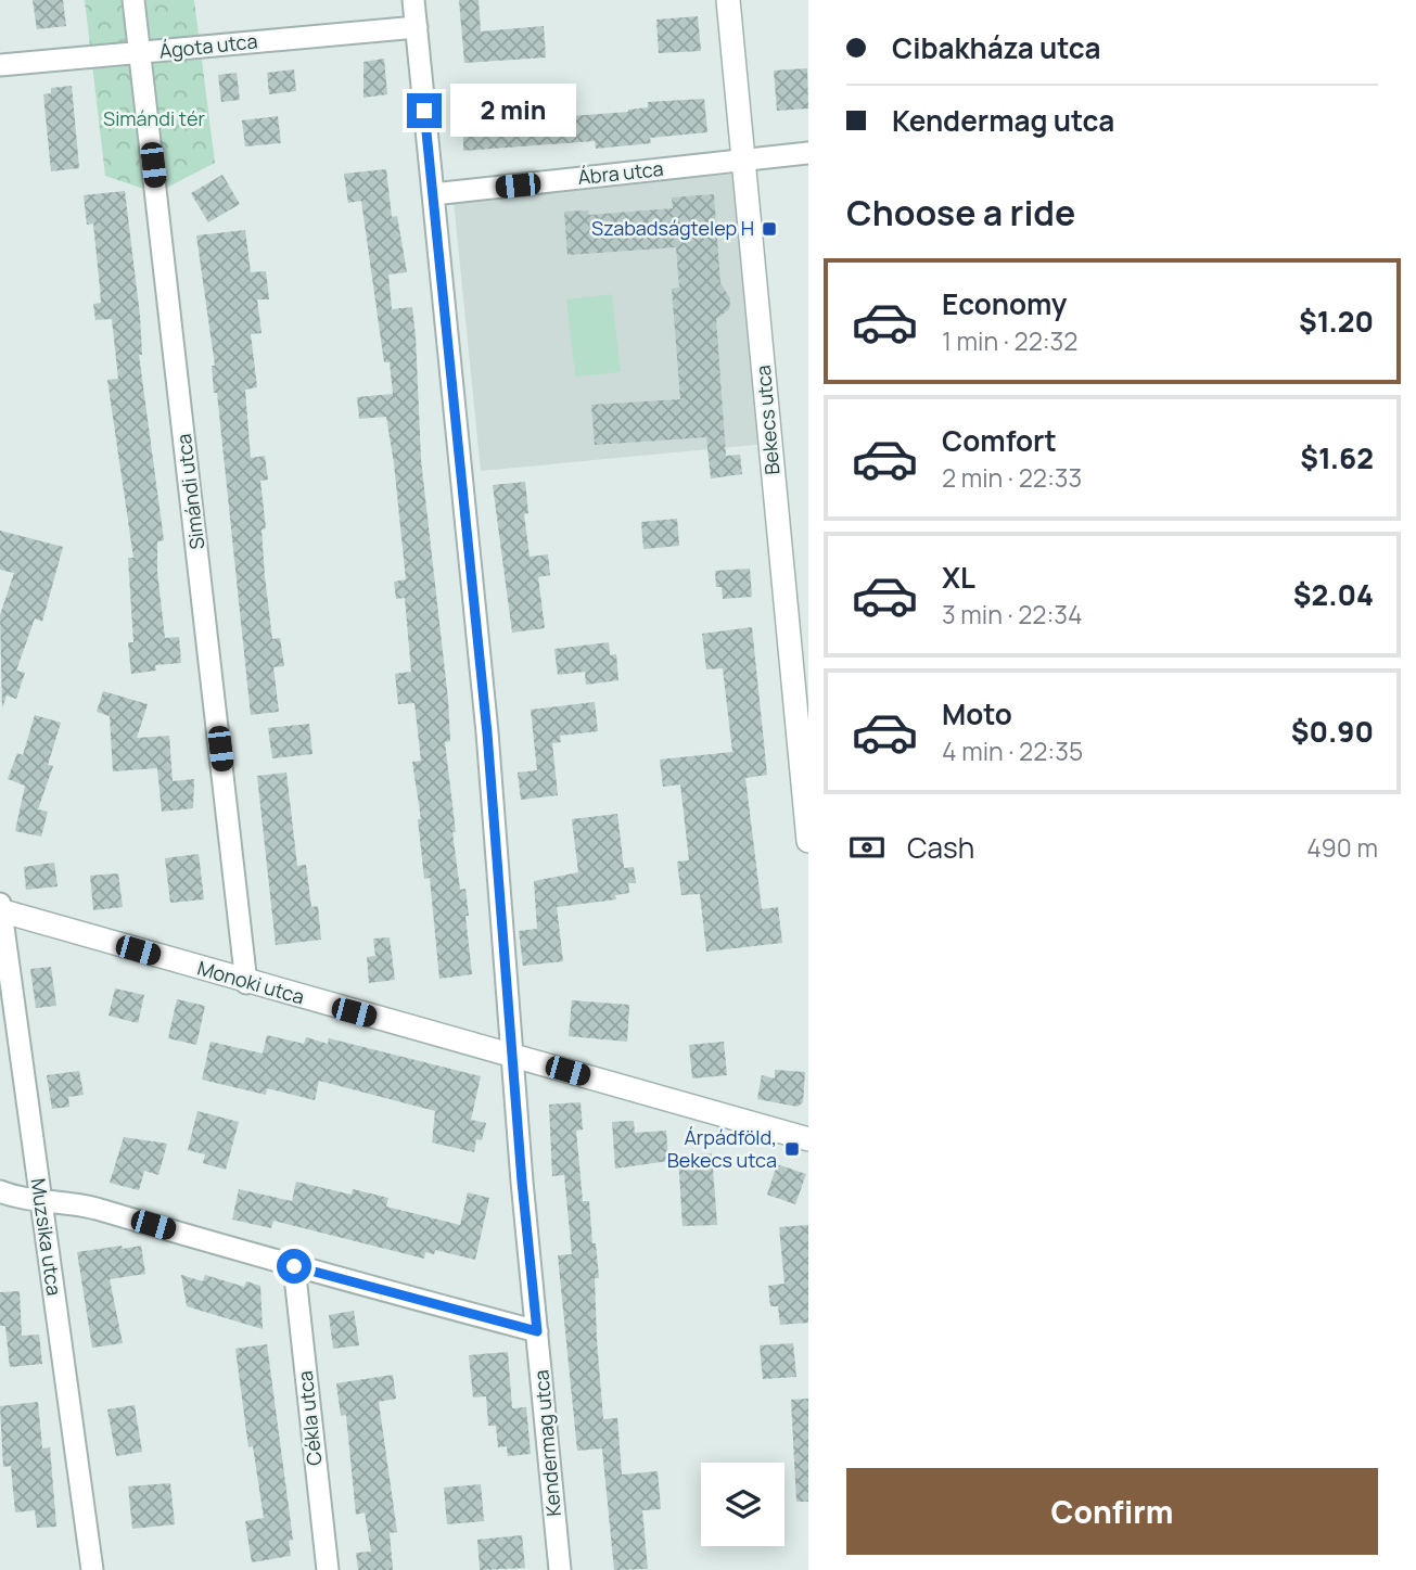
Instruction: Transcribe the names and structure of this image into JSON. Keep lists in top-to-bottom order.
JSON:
{
  "streets": {
    "street": [
      "Ágota utca",
      "Ábra utca",
      "Bekecs utca",
      "Simándi utca",
      "Monoki utca",
      "Muzsika utca",
      "Cékla utca",
      "Kendermag utca"
    ]
  },
  "crossings": [
    ["Ágota utca", "Simándi utca"],
    ["Ágota utca", "Kendermag utca"],
    ["Ábra utca", "Bekecs utca"],
    ["Ábra utca", "Kendermag utca"],
    ["Simándi utca", "Monoki utca"],
    ["Monoki utca", "Muzsika utca"],
    ["Monoki utca", "Kendermag utca"]
  ],
  "parks": ["Simándi tér"],
  "places": {
    "transit": ["Szabadságtelep H", "Árpádföld, Bekecs utca"]
  },
  "page": {
    "banner": ["Cibakháza utca", "Kendermag utca"],
    "bubble": "2 min",
    "heading": "Choose a ride",
    "list": [
      {
        "name": "Economy",
        "note": "1 min · 22:32",
        "value": "$1.20"
      },
      {
        "name": "Comfort",
        "note": "2 min · 22:33",
        "value": "$1.62"
      },
      {
        "name": "XL",
        "note": "3 min · 22:34",
        "value": "$2.04"
      },
      {
        "name": "Moto",
        "note": "4 min · 22:35",
        "value": "$0.90"
      }
    ],
    "pay": ["Cash", "490 m"],
    "buttons": "Confirm"
  }
}
